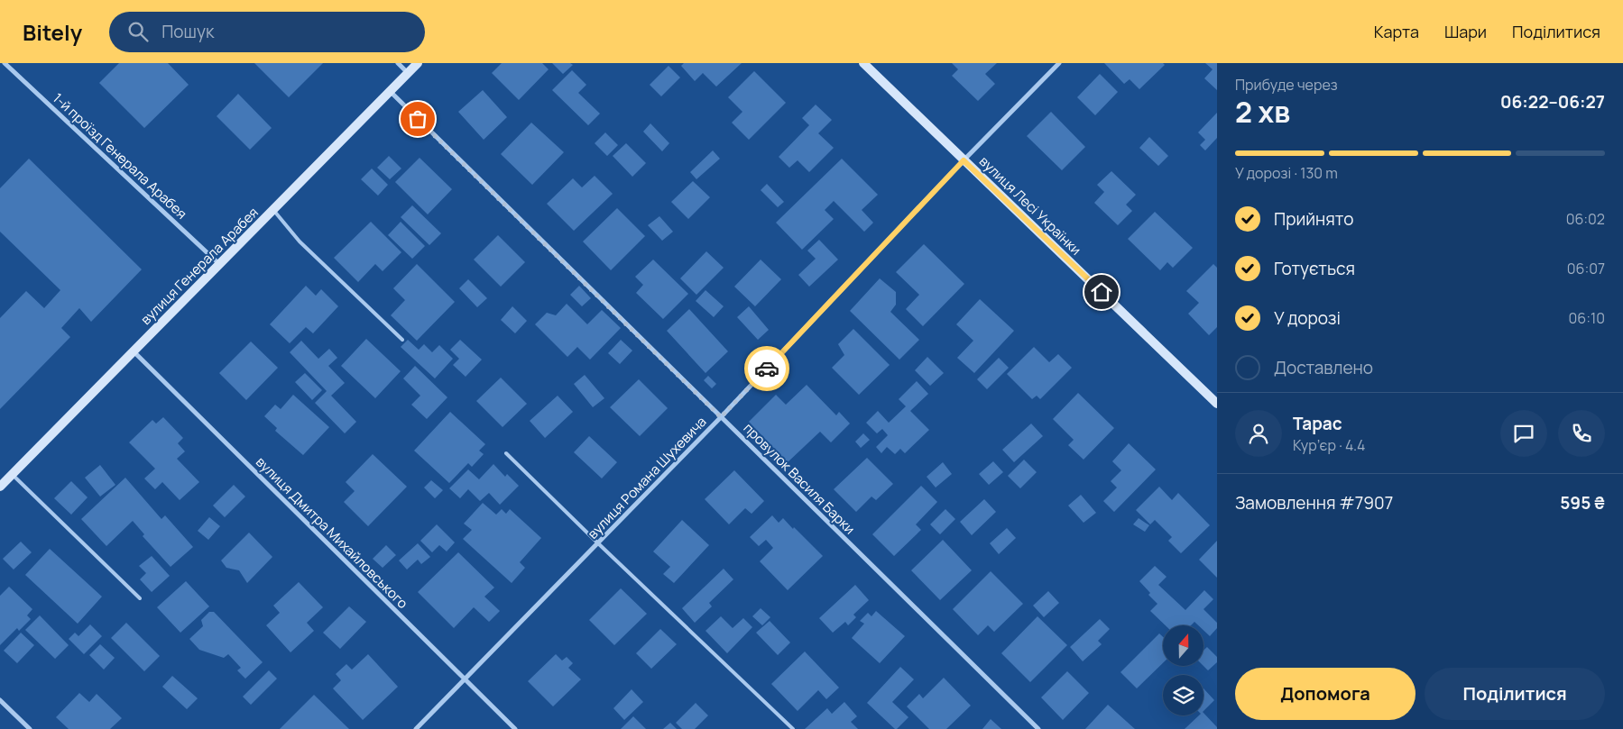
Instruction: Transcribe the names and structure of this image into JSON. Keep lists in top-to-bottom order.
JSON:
{
  "streets": {
    "main road": ["вулиця Лесі Українки", "вулиця Генерала Арабея"],
    "street": [
      "1-й проїзд Генерала Арабея",
      "вулиця Романа Шухевича",
      "провулок Василя Барки",
      "вулиця Дмитра Михайловського"
    ]
  },
  "crossings": [
    ["1-й проїзд Генерала Арабея", "вулиця Генерала Арабея"],
    ["вулиця Лесі Українки", "вулиця Романа Шухевича"],
    ["вулиця Генерала Арабея", "провулок Василя Барки"],
    ["вулиця Генерала Арабея", "вулиця Дмитра Михайловського"],
    ["вулиця Романа Шухевича", "провулок Василя Барки"],
    ["вулиця Романа Шухевича", "вулиця Дмитра Михайловського"]
  ],
  "north": "top",
  "page": {
    "header": "Bitely",
    "search": "Пошук",
    "nav": ["Карта", "Шари", "Поділитися"],
    "heading": ["2 хв", "Прибуде через", "06:22–06:27"],
    "panel": [
      "Тарас",
      "Кур’єр · 4.4",
      "Замовлення #7907",
      "595 ₴"
    ],
    "bar": "У дорозі · 130 m",
    "list": [
      ["Прийнято", "06:02"],
      ["Готується", "06:07"],
      ["У дорозі", "06:10"],
      "Доставлено"
    ],
    "buttons": ["Допомога", "Поділитися"]
  }
}
